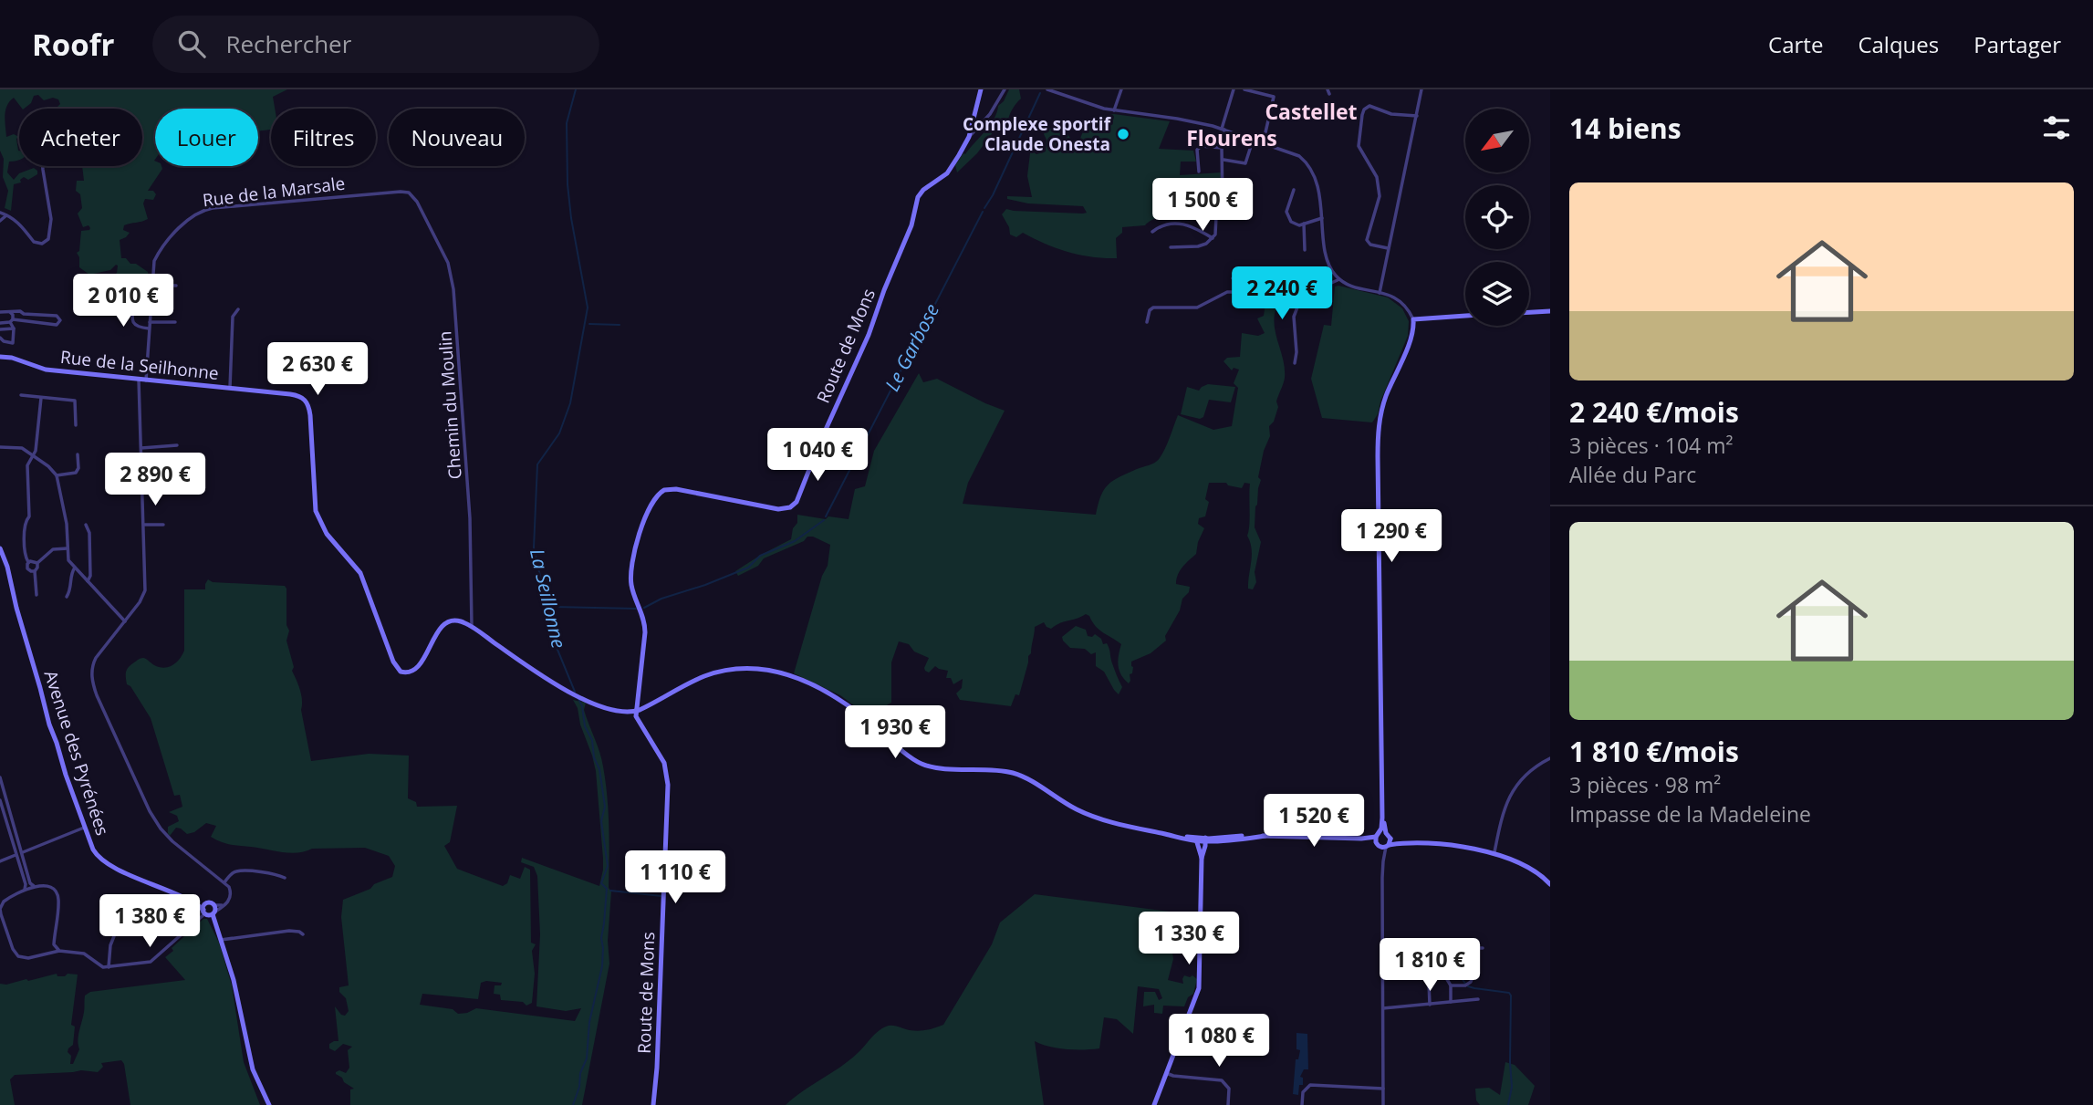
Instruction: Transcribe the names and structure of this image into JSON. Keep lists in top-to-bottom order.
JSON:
{
  "streets": {
    "street": [
      "Rue de la Marsale",
      "Route de Mons",
      "Rue de la Seilhonne",
      "Chemin du Moulin",
      "Avenue des Pyrénées"
    ]
  },
  "crossings": [
    ["Rue de la Marsale", "Rue de la Seilhonne"],
    ["Rue de la Marsale", "Chemin du Moulin"],
    ["Rue de la Seilhonne", "Chemin du Moulin"]
  ],
  "districts": ["Castellet", "Flourens"],
  "water": ["Le Garbose", "La Seillonne"],
  "places": ["Complexe sportif Claude Onesta"],
  "north": "bottom left",
  "page": {
    "header": "Roofr",
    "search": "Rechercher",
    "nav": ["Carte", "Calques", "Partager"],
    "heading": "14 biens",
    "chip": [
      "Acheter",
      "Louer",
      "Filtres",
      "Nouveau"
    ],
    "list": [
      {
        "name": "2 240 €/mois",
        "note": "3 pièces · 104 m² · Allée du Parc"
      },
      {
        "name": "1 810 €/mois",
        "note": "3 pièces · 98 m² · Impasse de la Madeleine"
      }
    ],
    "price": [
      "1 500 €",
      "2 240 €",
      "2 010 €",
      "2 630 €",
      "1 040 €",
      "2 890 €",
      "1 290 €",
      "1 930 €",
      "1 520 €",
      "1 110 €",
      "1 380 €",
      "1 330 €",
      "1 810 €",
      "1 080 €"
    ]
  }
}
